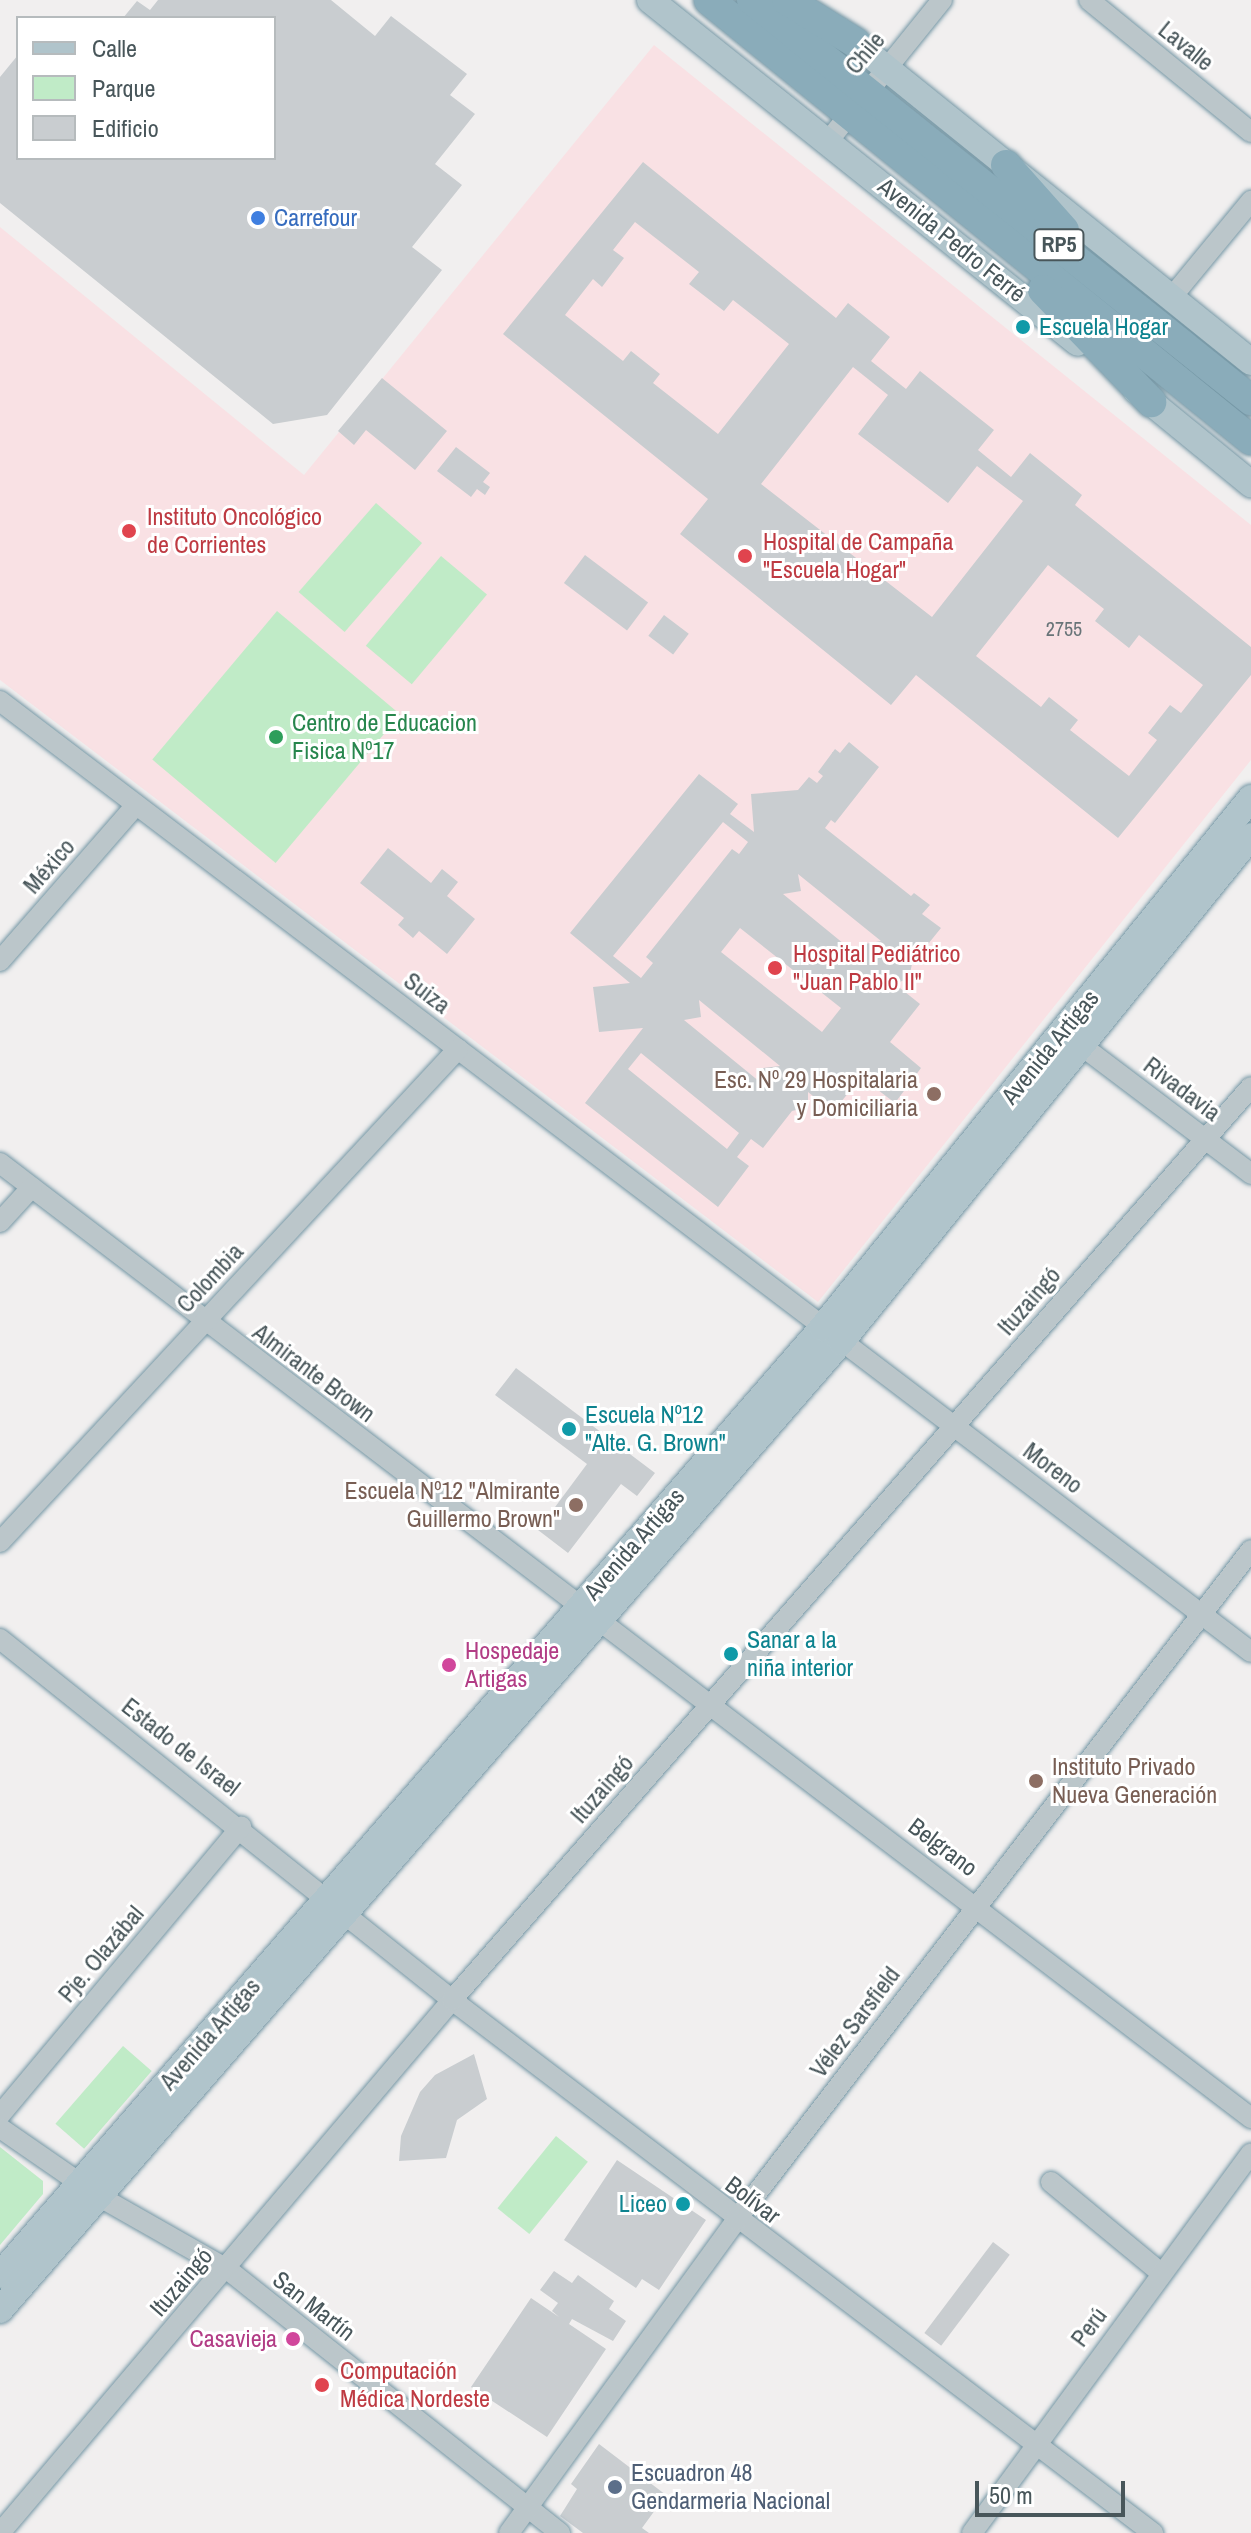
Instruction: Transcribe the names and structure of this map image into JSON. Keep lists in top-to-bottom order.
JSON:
{
  "streets": {
    "highway": ["Avenida Pedro Ferré", "RP5"],
    "main road": ["Avenida Artigas"],
    "street": [
      "Lavalle",
      "Chile",
      "México",
      "Suiza",
      "Rivadavia",
      "Colombia",
      "Ituzaingó",
      "Almirante Brown",
      "Moreno",
      "Estado de Israel",
      "Belgrano",
      "Pje. Olazábal",
      "Vélez Sarsfield",
      "Bolívar",
      "San Martín",
      "Perú"
    ]
  },
  "crossings": [
    ["Chile", "Avenida Pedro Ferré"],
    ["México", "Suiza"],
    ["Suiza", "Avenida Artigas"],
    ["Suiza", "Colombia"],
    ["Suiza", "Moreno"],
    ["Avenida Artigas", "Rivadavia"],
    ["Avenida Artigas", "Almirante Brown"],
    ["Avenida Artigas", "Moreno"],
    ["Avenida Artigas", "Estado de Israel"],
    ["Avenida Artigas", "Belgrano"],
    ["Avenida Artigas", "Bolívar"],
    ["Avenida Artigas", "San Martín"],
    ["Rivadavia", "Ituzaingó"],
    ["Colombia", "Almirante Brown"],
    ["Ituzaingó", "Moreno"],
    ["Ituzaingó", "Belgrano"],
    ["Ituzaingó", "Bolívar"],
    ["Ituzaingó", "San Martín"],
    ["Almirante Brown", "Belgrano"],
    ["Moreno", "Vélez Sarsfield"],
    ["Estado de Israel", "Pje. Olazábal"],
    ["Estado de Israel", "Bolívar"],
    ["Belgrano", "Vélez Sarsfield"],
    ["Vélez Sarsfield", "Bolívar"],
    ["Vélez Sarsfield", "San Martín"],
    ["Bolívar", "Perú"]
  ],
  "places": [
    "Carrefour",
    "Escuela Hogar",
    "Instituto Oncológico de Corrientes",
    "Hospital de Campaña \"Escuela Hogar\"",
    "Centro de Educacion Fisica Nº17",
    "Hospital Pediátrico \"Juan Pablo II\"",
    "Esc. Nº 29 Hospitalaria y Domiciliaria",
    "Escuela Nº12 \"Alte. G. Brown\"",
    "Escuela Nº12 \"Almirante Guillermo Brown\"",
    "Sanar a la niña interior",
    "Hospedaje Artigas",
    "Instituto Privado Nueva Generación",
    "Liceo",
    "Casavieja",
    "Computación Médica Nordeste",
    "Escuadron 48 Gendarmeria Nacional"
  ],
  "house_numbers": ["2755"],
  "legend": ["Calle", "Parque", "Edificio"],
  "scale_bar": "50 m"
}
